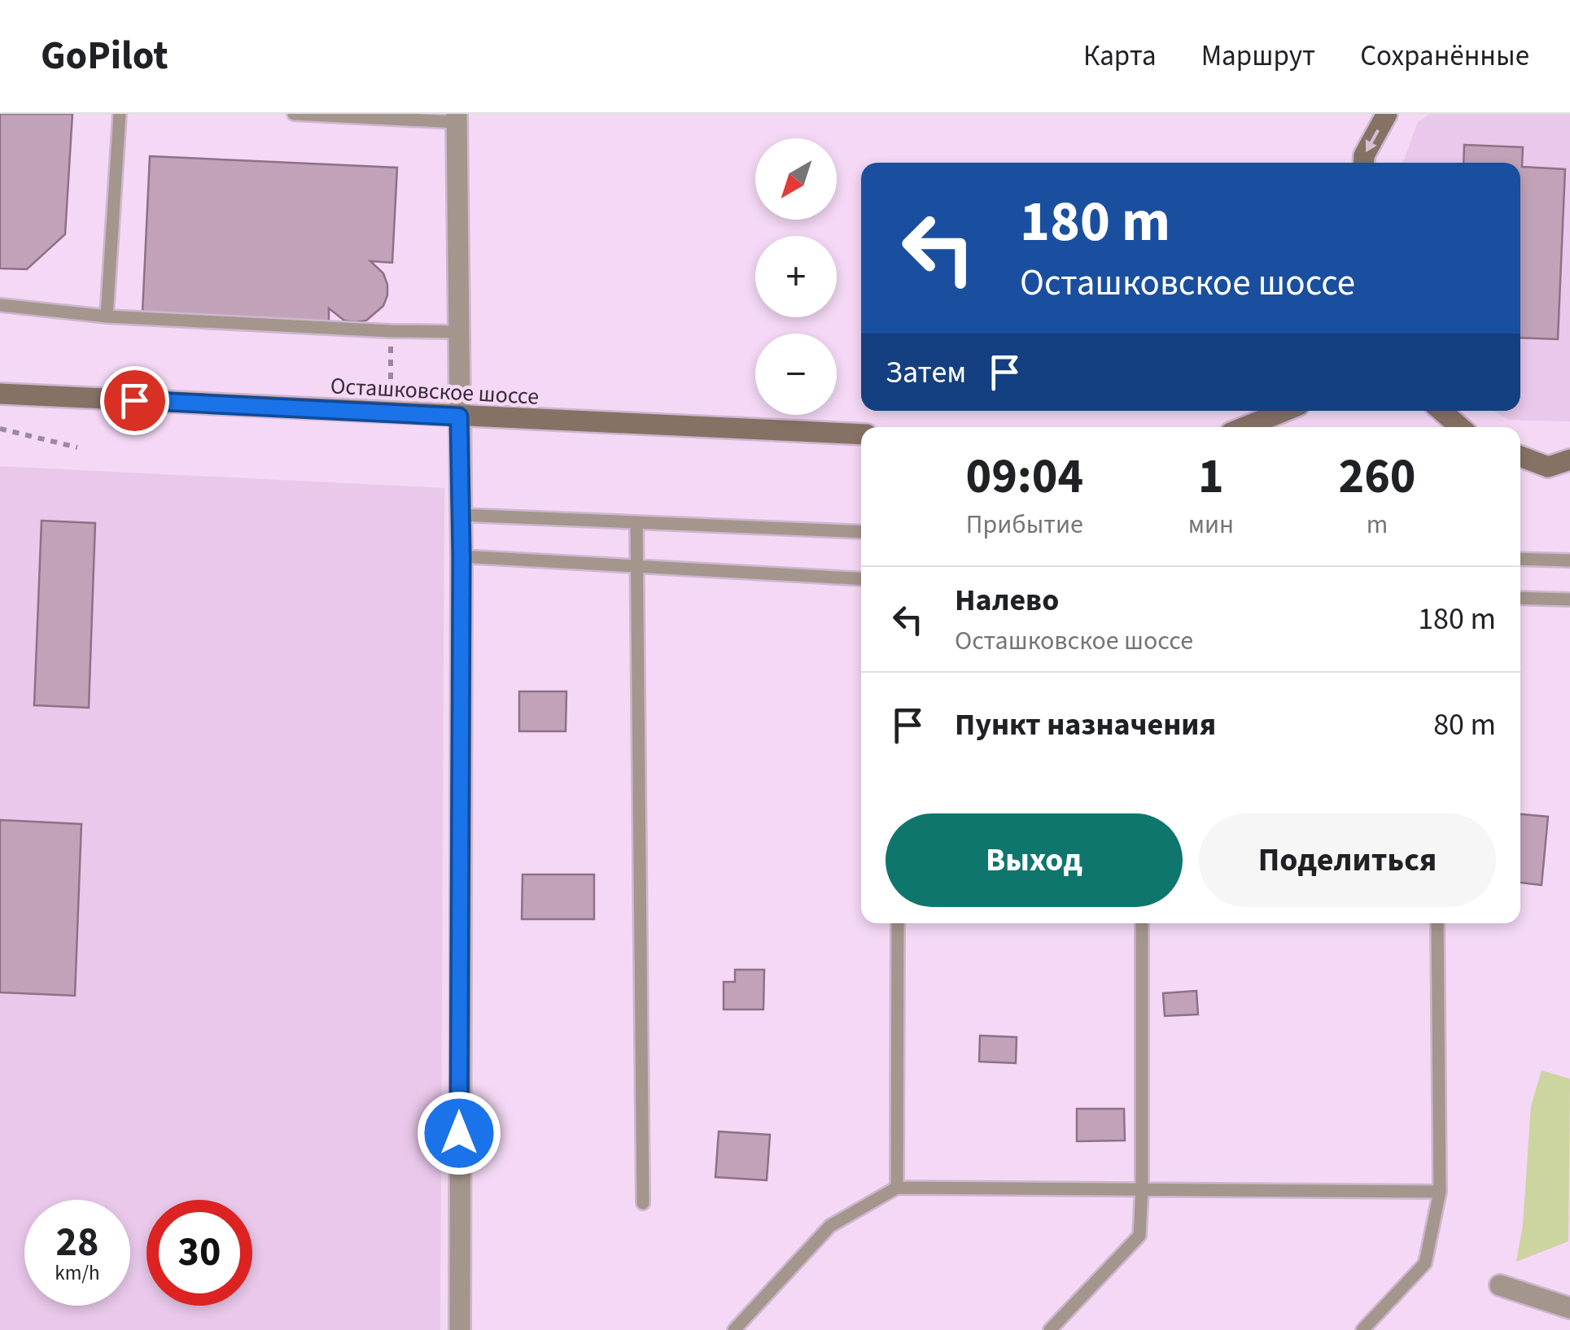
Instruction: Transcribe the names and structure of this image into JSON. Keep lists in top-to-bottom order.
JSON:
{
  "streets": {
    "main road": ["Осташковское шоссе"]
  },
  "north": "bottom left",
  "page": {
    "header": "GoPilot",
    "nav": ["Карта", "Маршрут", "Сохранённые"],
    "map_buttons": ["+", "−"],
    "turn": ["180 m", "Осташковское шоссе"],
    "then": "Затем",
    "eta": [
      "09:04",
      "Прибытие",
      "1",
      "мин",
      "260",
      "m"
    ],
    "list": [
      {
        "name": "Налево",
        "note": "Осташковское шоссе",
        "value": "180 m"
      },
      {
        "name": "Пункт назначения",
        "value": "80 m"
      }
    ],
    "buttons": ["Выход", "Поделиться"],
    "speed": "28 km/h",
    "limit": "30"
  }
}
